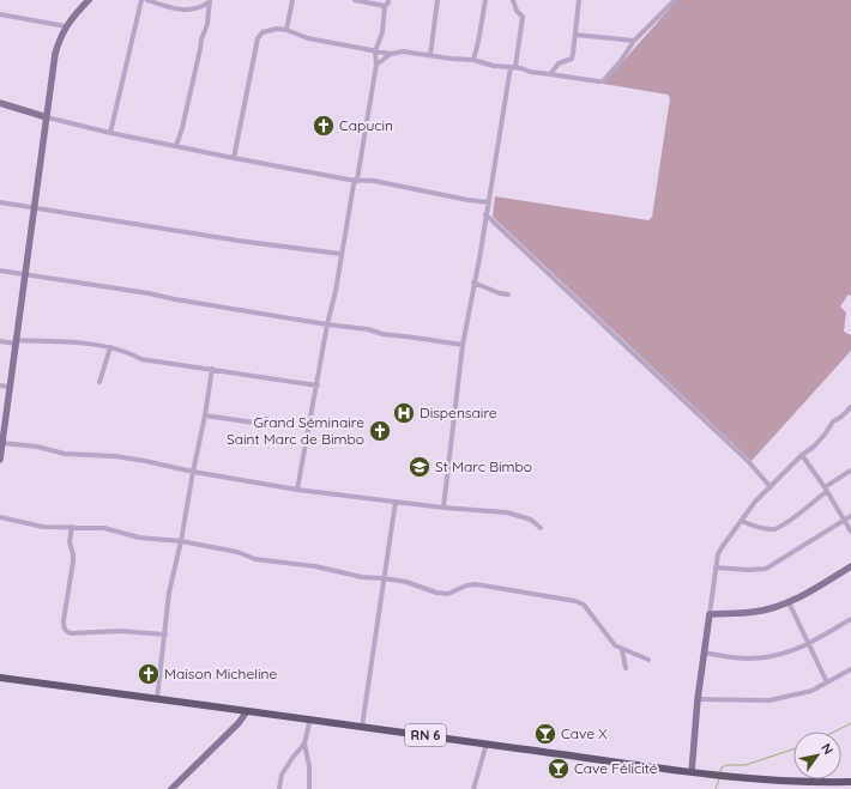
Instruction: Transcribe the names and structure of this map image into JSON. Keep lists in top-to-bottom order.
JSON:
{
  "streets": {
    "main road": ["RN 6"]
  },
  "places": {
    "church": ["Capucin", "Grand Séminaire Saint Marc de Bimbo", "Maison Micheline"],
    "hospital": ["Dispensaire"],
    "school or university": ["St Marc Bimbo"],
    "bar": ["Cave X", "Cave Félicité"]
  },
  "north": "top right"
}
